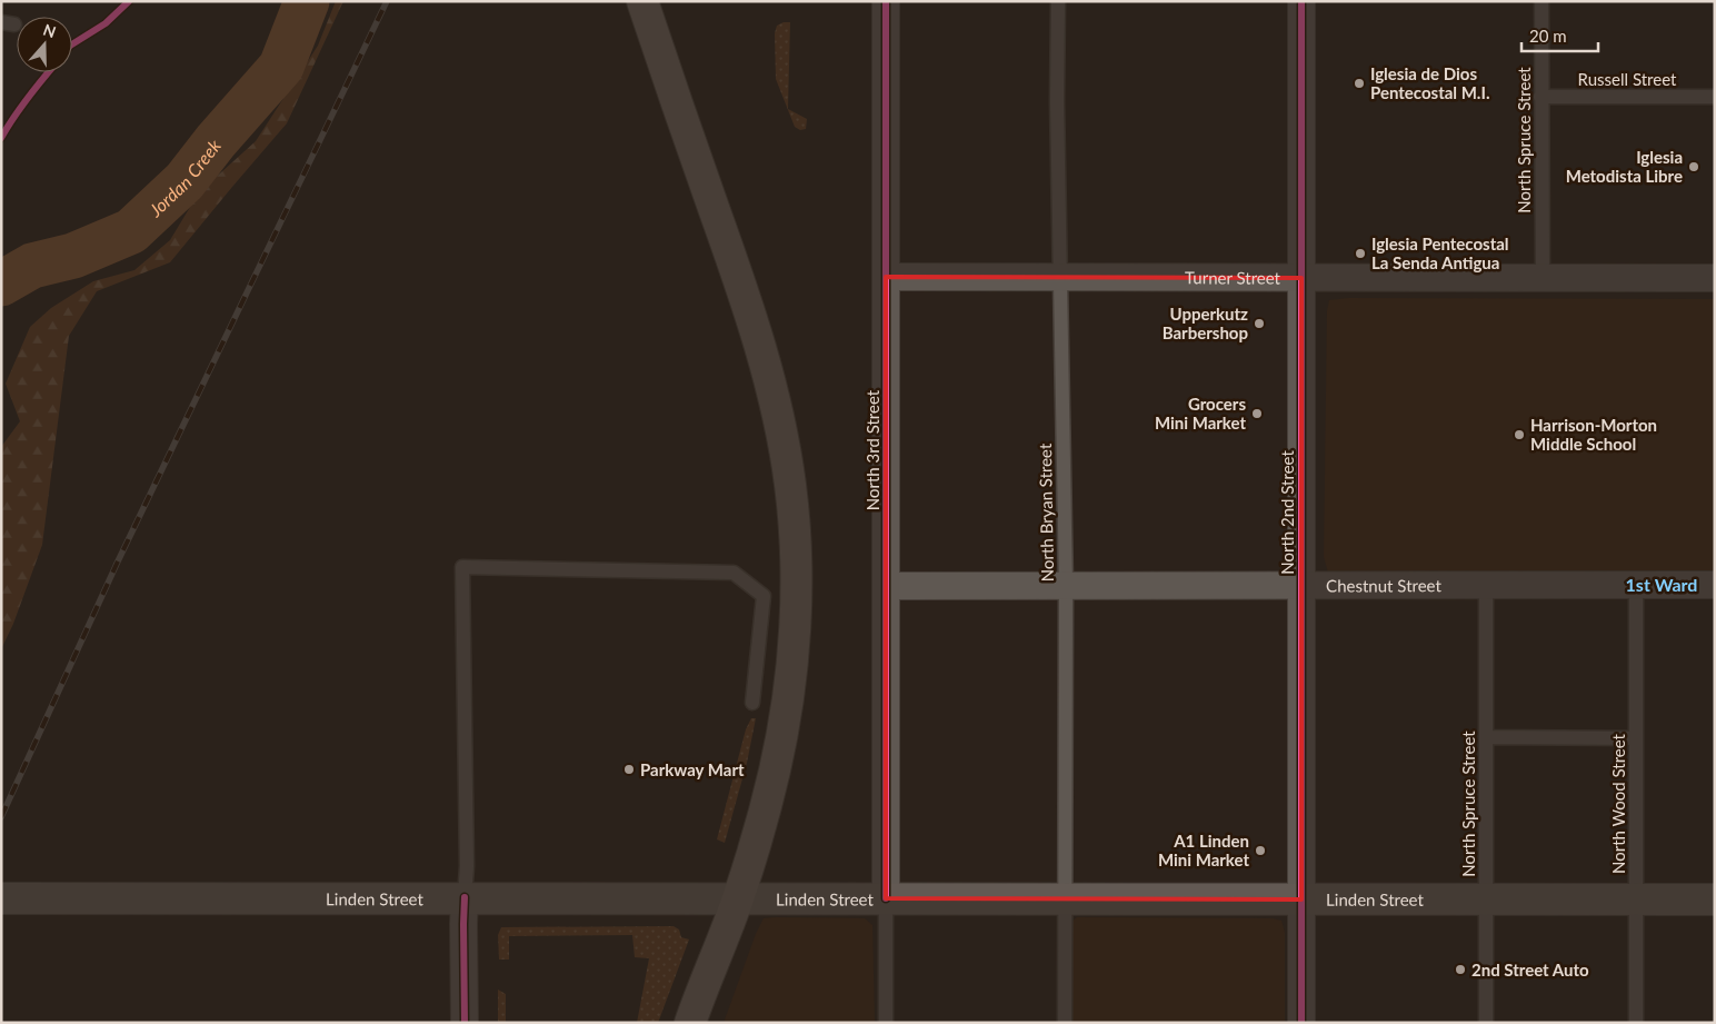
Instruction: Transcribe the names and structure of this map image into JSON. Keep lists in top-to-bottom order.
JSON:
{
  "streets": {
    "main road": ["Linden Street"],
    "street": [
      "Turner Street",
      "North 3rd Street",
      "North 2nd Street",
      "Chestnut Street"
    ],
    "lane": [
      "Russell Street",
      "North Spruce Street",
      "North Bryan Street",
      "North Wood Street"
    ]
  },
  "crossings": [
    ["Russell Street", "North Spruce Street"],
    ["North Spruce Street", "Turner Street"],
    ["North Spruce Street", "Chestnut Street"],
    ["North Spruce Street", "Linden Street"],
    ["Turner Street", "North 3rd Street"],
    ["Turner Street", "North Bryan Street"],
    ["Turner Street", "North 2nd Street"],
    ["North 3rd Street", "Chestnut Street"],
    ["North 3rd Street", "Linden Street"],
    ["North Bryan Street", "Chestnut Street"],
    ["North Bryan Street", "Linden Street"],
    ["North 2nd Street", "Chestnut Street"],
    ["North 2nd Street", "Linden Street"],
    ["Chestnut Street", "North Wood Street"],
    ["North Wood Street", "Linden Street"]
  ],
  "districts": ["1st Ward"],
  "water": ["Jordan Creek"],
  "places": [
    "Iglesia de Dios Pentecostal M.I.",
    "Iglesia Metodista Libre",
    "Iglesia Pentecostal La Senda Antigua",
    "Upperkutz Barbershop",
    "Grocers Mini Market",
    "Harrison-Morton Middle School",
    "Parkway Mart",
    "A1 Linden Mini Market",
    "2nd Street Auto"
  ],
  "scale_bar": "20 m",
  "north": "top"
}
